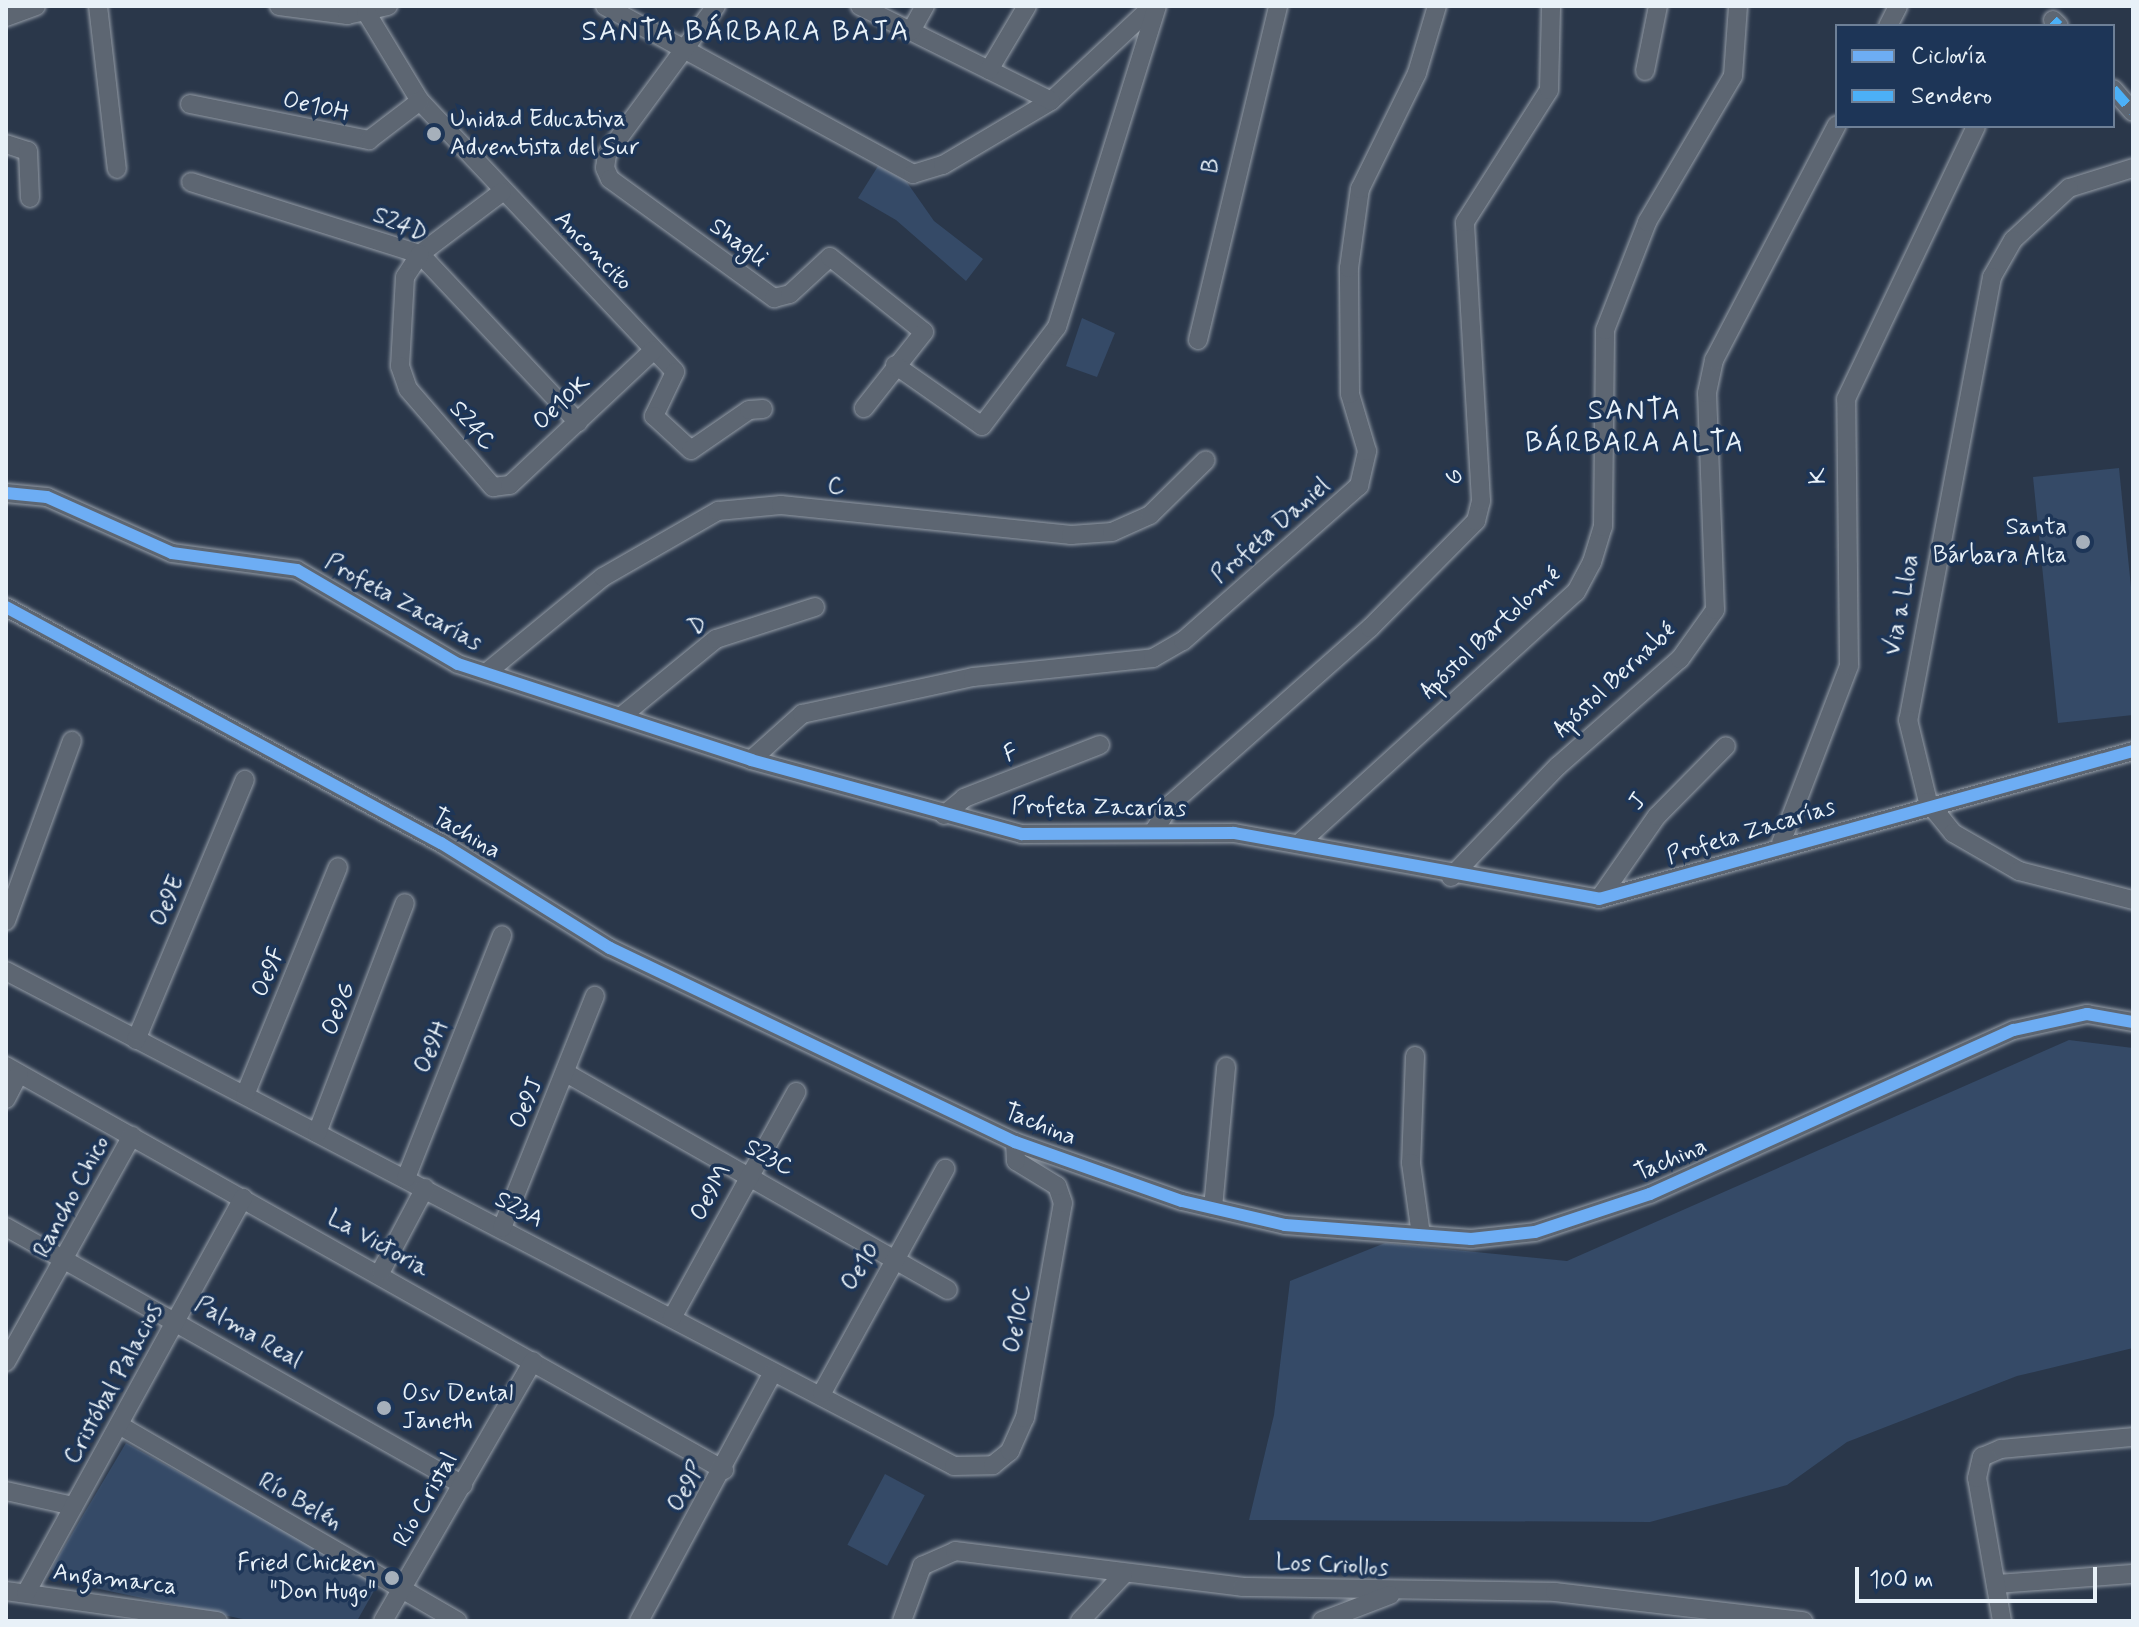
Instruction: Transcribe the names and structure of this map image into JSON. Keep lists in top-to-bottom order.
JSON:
{
  "streets": {
    "street": [
      "Oe10H",
      "B",
      "S24D",
      "Shagli",
      "Anconcito",
      "Oe10K",
      "S24C",
      "K",
      "G",
      "C",
      "Profeta Daniel",
      "Profeta Zacarías",
      "Via a Lloa",
      "D",
      "Apóstol Bartolomé",
      "Apóstol Bernabé",
      "F",
      "J",
      "Tachina",
      "Oe9E",
      "Oe9F",
      "Oe9G",
      "Oe9H",
      "Oe9J",
      "S23C",
      "Oe9M",
      "Rancho Chico",
      "S23A",
      "La Victoria",
      "Oe10",
      "Oe10C",
      "Palma Real",
      "Cristóbal Palacios",
      "Oe9P",
      "Río Cristal",
      "Río Belén",
      "Los Criollos",
      "Angamarca"
    ]
  },
  "crossings": [
    ["Oe10H", "Anconcito"],
    ["S24D", "Oe10K"],
    ["S24D", "S24C"],
    ["Anconcito", "Oe10K"],
    ["Oe10K", "S24C"],
    ["K", "Profeta Zacarías"],
    ["G", "Profeta Zacarías"],
    ["C", "Profeta Zacarías"],
    ["Profeta Daniel", "Profeta Zacarías"],
    ["Profeta Zacarías", "Via a Lloa"],
    ["Profeta Zacarías", "D"],
    ["Profeta Zacarías", "Apóstol Bartolomé"],
    ["Profeta Zacarías", "Apóstol Bernabé"],
    ["Profeta Zacarías", "F"],
    ["Profeta Zacarías", "J"],
    ["Tachina", "Oe10C"],
    ["Oe9E", "S23A"],
    ["Oe9F", "S23A"],
    ["Oe9G", "S23A"],
    ["Oe9H", "S23A"],
    ["Oe9J", "S23C"],
    ["Oe9J", "S23A"],
    ["S23C", "Oe9M"],
    ["S23C", "Oe10"],
    ["Oe9M", "S23A"],
    ["Rancho Chico", "La Victoria"],
    ["Rancho Chico", "Palma Real"],
    ["S23A", "Oe10"],
    ["S23A", "Oe10C"],
    ["S23A", "Oe9P"],
    ["La Victoria", "Cristóbal Palacios"],
    ["La Victoria", "Oe9P"],
    ["La Victoria", "Río Cristal"],
    ["Palma Real", "Cristóbal Palacios"],
    ["Palma Real", "Río Cristal"],
    ["Cristóbal Palacios", "Río Belén"],
    ["Cristóbal Palacios", "Angamarca"],
    ["Río Cristal", "Río Belén"]
  ],
  "districts": ["SANTA BÁRBARA BAJA", "SANTA BÁRBARA ALTA"],
  "places": [
    "Unidad Educativa Adventista del Sur",
    "Santa Bárbara Alta",
    "Osv Dental Janeth",
    "Fried Chicken \"Don Hugo\""
  ],
  "legend": ["Ciclovía", "Sendero"],
  "scale_bar": "100 m"
}
